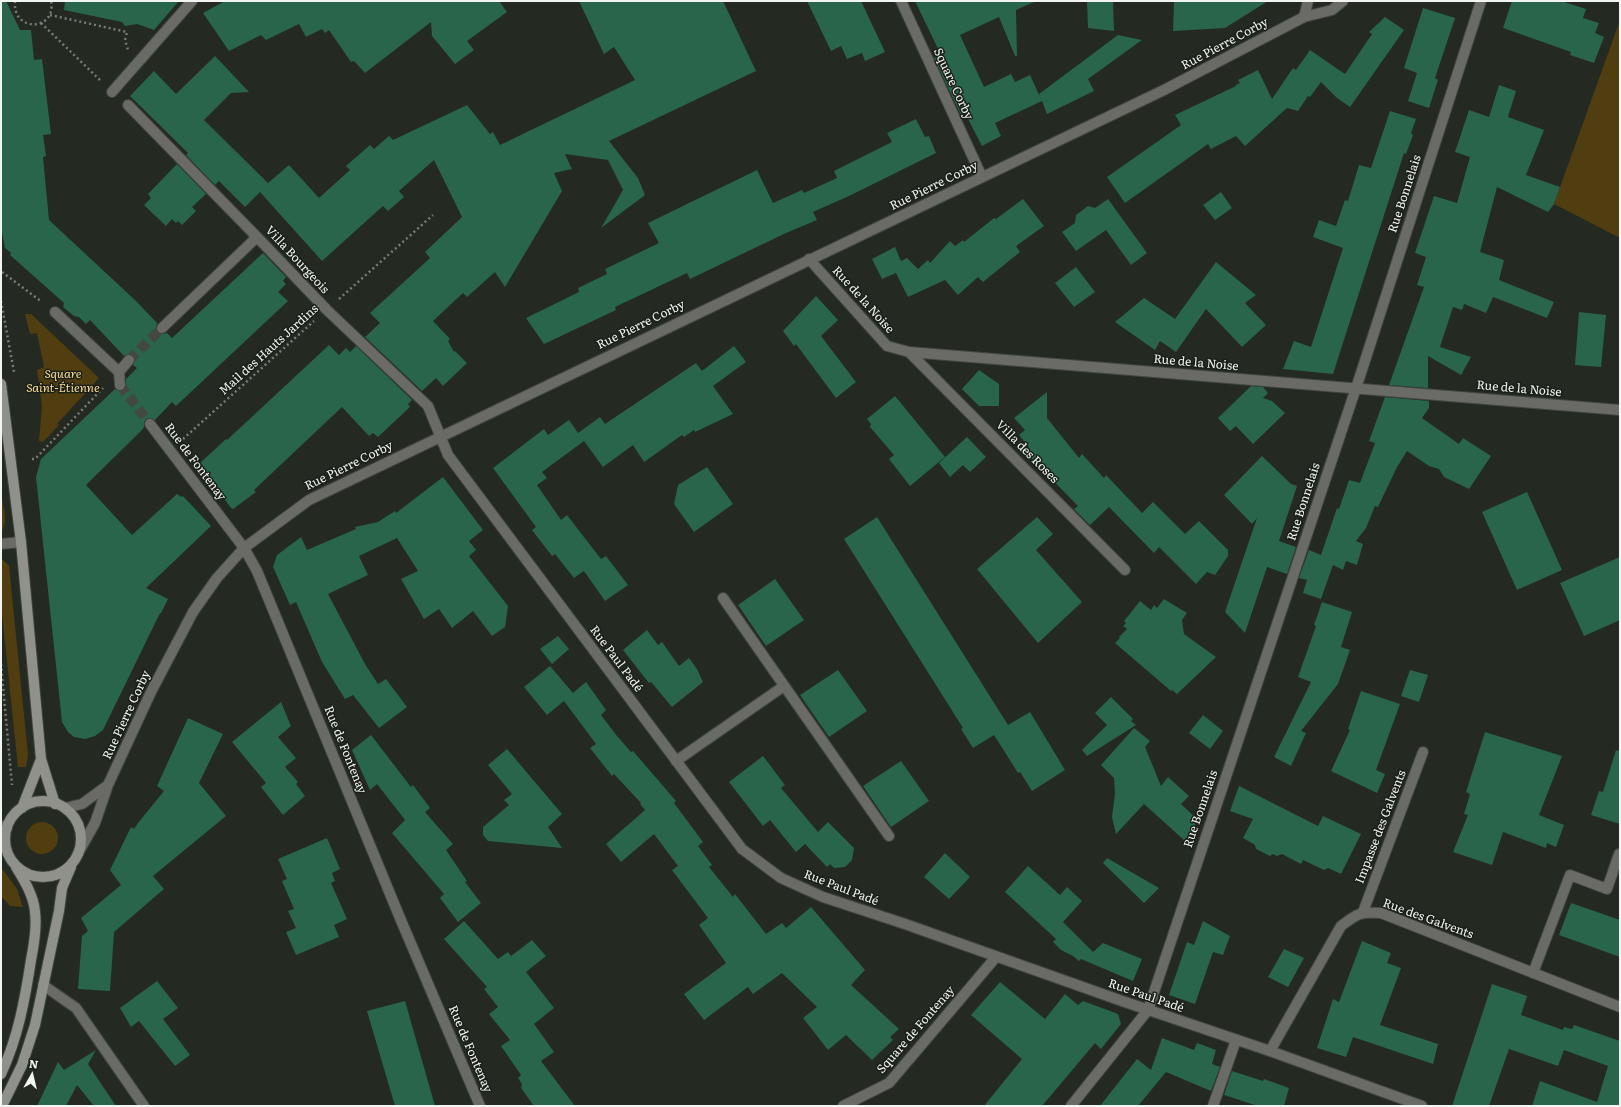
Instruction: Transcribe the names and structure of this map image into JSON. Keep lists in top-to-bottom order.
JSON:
{
  "streets": {
    "street": [
      "Rue Pierre Corby",
      "Square Corby",
      "Rue Bonnelais",
      "Villa Bourgeois",
      "Rue de la Noise",
      "Villa des Roses",
      "Rue de Fontenay",
      "Rue Paul Padé",
      "Impasse des Galvents",
      "Rue des Galvents",
      "Square de Fontenay"
    ],
    "path": ["Mail des Hauts Jardins"]
  },
  "crossings": [
    ["Rue Pierre Corby", "Square Corby"],
    ["Rue Pierre Corby", "Villa Bourgeois"],
    ["Rue Pierre Corby", "Rue de la Noise"],
    ["Rue Pierre Corby", "Rue de Fontenay"],
    ["Rue Pierre Corby", "Rue Paul Padé"],
    ["Rue Bonnelais", "Rue de la Noise"],
    ["Rue Bonnelais", "Rue Paul Padé"],
    ["Villa Bourgeois", "Mail des Hauts Jardins"],
    ["Villa Bourgeois", "Rue Paul Padé"],
    ["Rue de la Noise", "Villa des Roses"],
    ["Mail des Hauts Jardins", "Rue de Fontenay"],
    ["Rue Paul Padé", "Rue des Galvents"],
    ["Rue Paul Padé", "Square de Fontenay"],
    ["Impasse des Galvents", "Rue des Galvents"]
  ],
  "parks": ["Square Saint-Étienne"],
  "north": "top"
}
